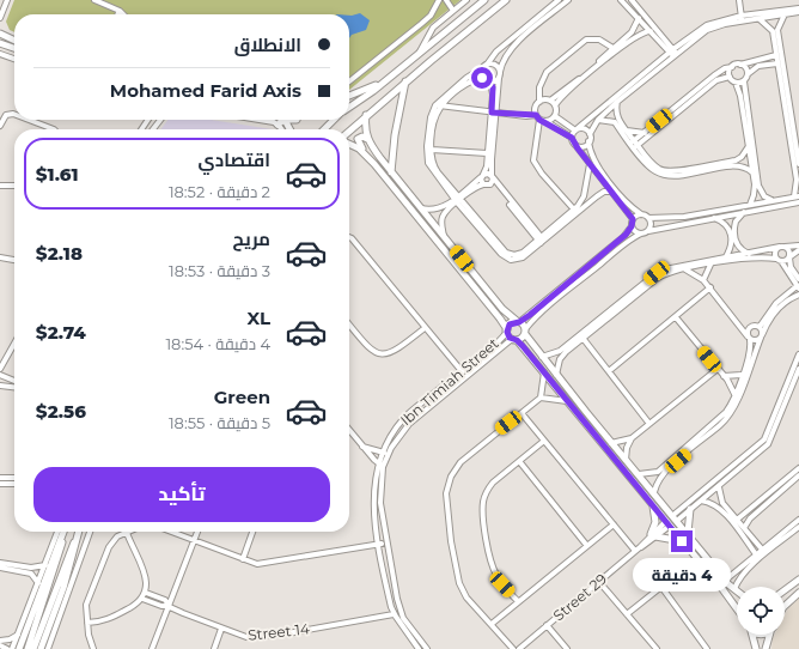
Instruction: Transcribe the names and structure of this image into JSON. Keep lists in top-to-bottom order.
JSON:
{
  "streets": {
    "street": ["Ibn Timiah Street", "Street 29", "Street 14"]
  },
  "crossings": [
    ["Ibn Timiah Street", "Street 14"]
  ],
  "page": {
    "banner": ["الانطلاق", "Mohamed Farid Axis"],
    "list": [
      {
        "name": "اقتصادي",
        "note": "2 دقيقة · 18:52",
        "value": "$1.61"
      },
      {
        "name": "مريح",
        "note": "3 دقيقة · 18:53",
        "value": "$2.18"
      },
      {
        "name": "XL",
        "note": "4 دقيقة · 18:54",
        "value": "$2.74"
      },
      {
        "name": "Green",
        "note": "5 دقيقة · 18:55",
        "value": "$2.56"
      }
    ],
    "buttons": "تأكيد",
    "bubble": "4 دقيقة"
  }
}
